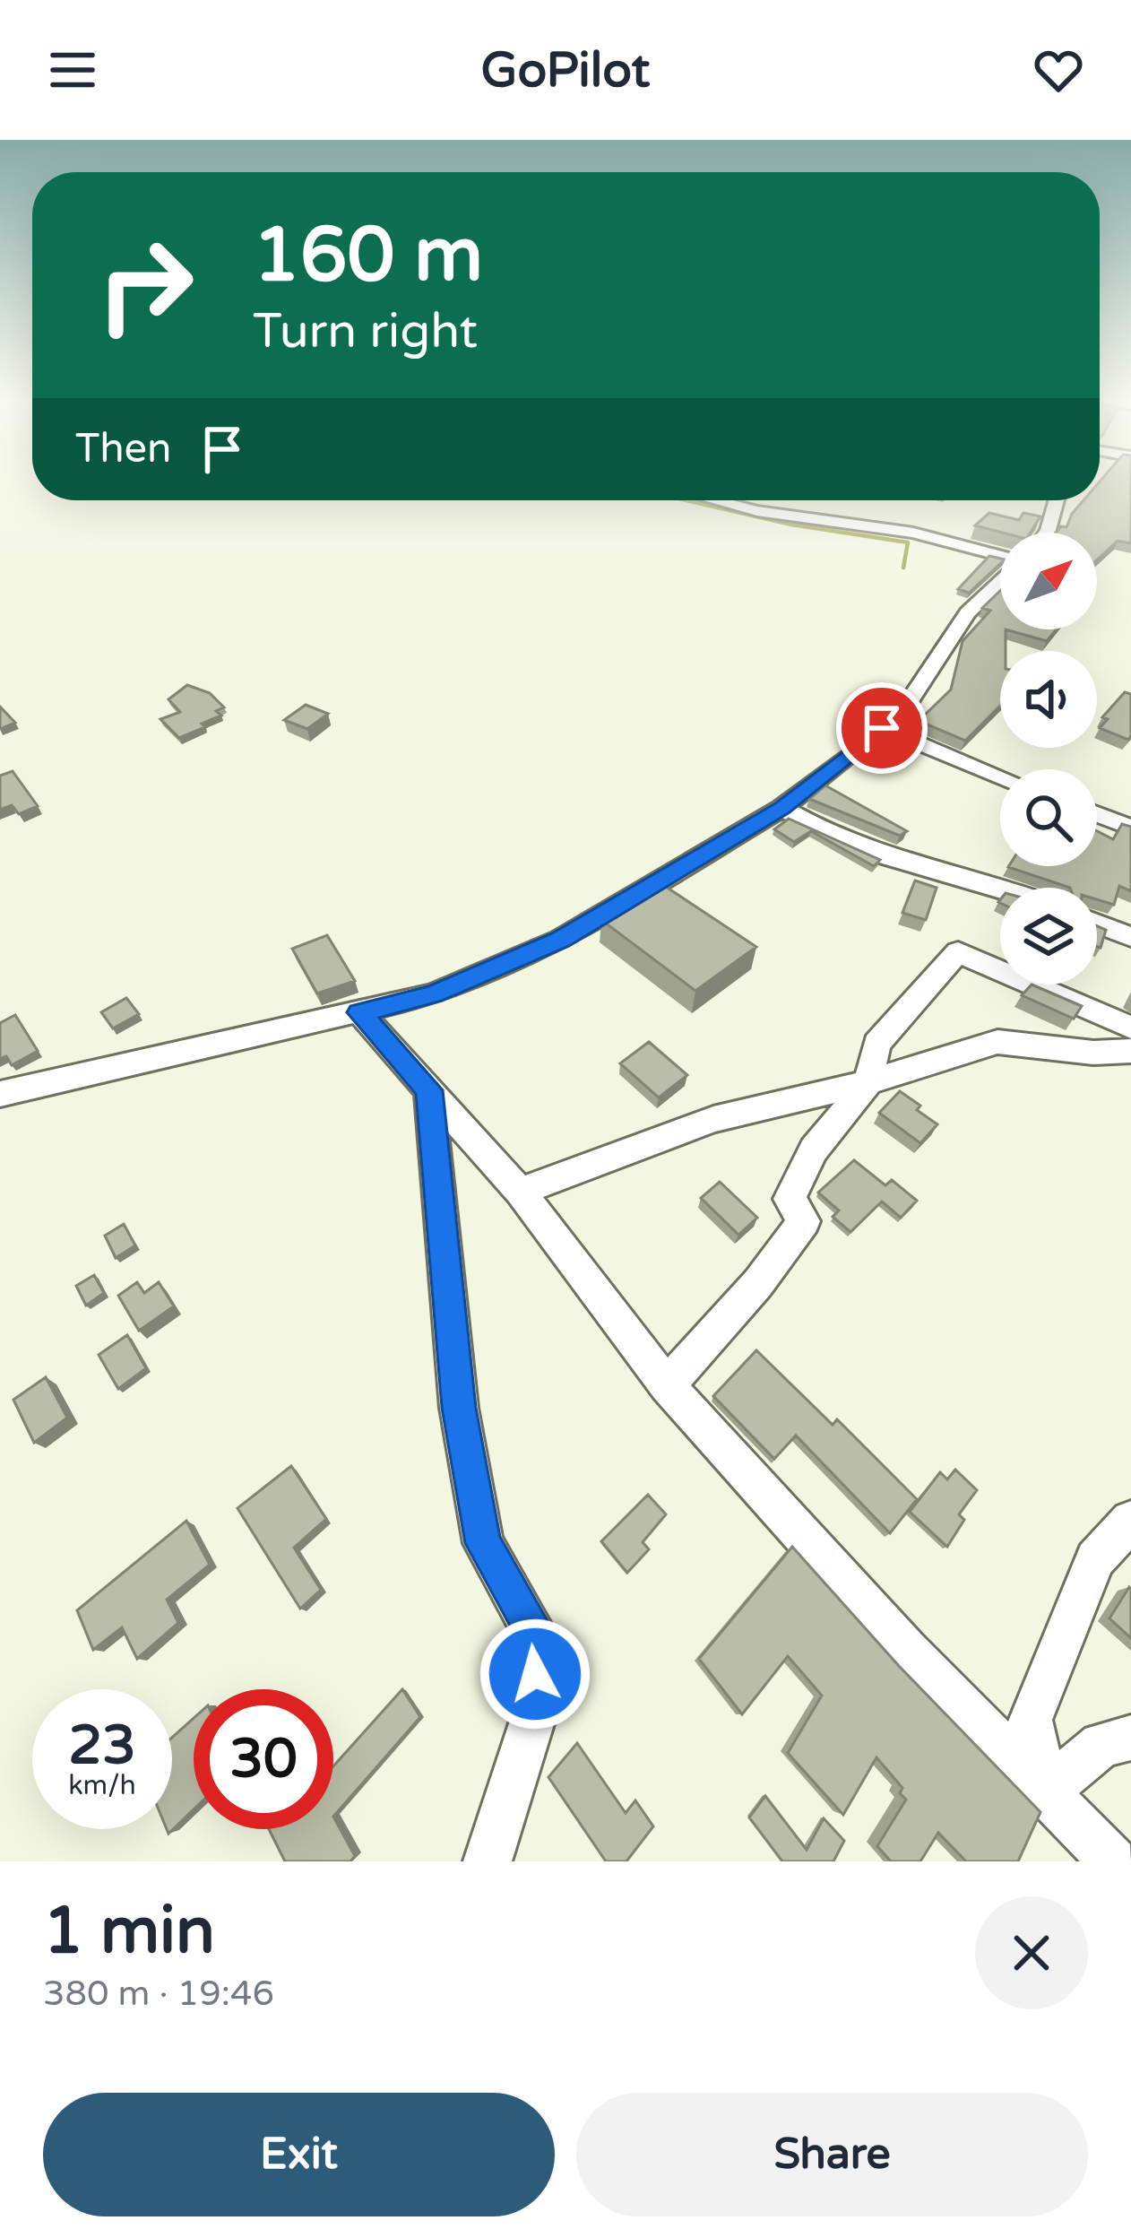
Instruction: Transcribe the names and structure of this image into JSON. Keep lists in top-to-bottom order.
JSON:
{
  "north": "top right",
  "page": {
    "header": "GoPilot",
    "turn": ["160 m", "Turn right"],
    "then": "Then",
    "speed": "23 km/h",
    "limit": "30",
    "heading": ["1 min", "380 m · 19:46"],
    "buttons": ["Exit", "Share"]
  }
}
